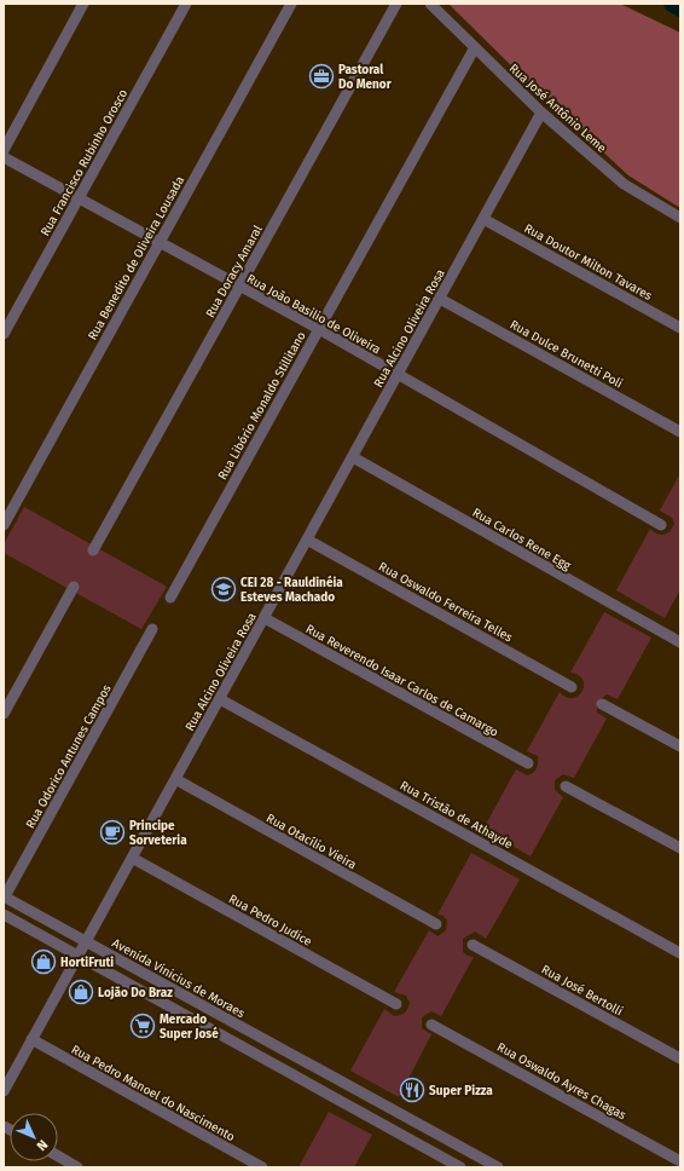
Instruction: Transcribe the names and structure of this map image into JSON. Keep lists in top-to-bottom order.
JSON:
{
  "streets": {
    "street": [
      "Rua José Antônio Leme",
      "Rua Francisco Rubinho Orosco",
      "Rua Benedito de Oliveira Lousada",
      "Rua Doutor Milton Tavares",
      "Rua Doracy Amaral",
      "Rua João Basilio de Oliveira",
      "Rua Alcino Oliveira Rosa",
      "Rua Dulce Brunetti Poli",
      "Rua Libório Monaldo Stillitano",
      "Rua Carlos Rene Egg",
      "Rua Oswaldo Ferreira Telles",
      "Rua Reverendo Isaar Carlos de Camargo",
      "Rua Odorico Antunes Campos",
      "Rua Tristão de Athayde",
      "Rua Otacílio Vieira",
      "Rua Pedro Judice",
      "Avenida Vinicius de Moraes",
      "Rua José Bertolli",
      "Rua Oswaldo Ayres Chagas",
      "Rua Pedro Manoel do Nascimento"
    ]
  },
  "crossings": [
    ["Rua José Antônio Leme", "Rua Alcino Oliveira Rosa"],
    ["Rua José Antônio Leme", "Rua Libório Monaldo Stillitano"],
    ["Rua Francisco Rubinho Orosco", "Rua João Basilio de Oliveira"],
    ["Rua Benedito de Oliveira Lousada", "Rua João Basilio de Oliveira"],
    ["Rua Doutor Milton Tavares", "Rua Alcino Oliveira Rosa"],
    ["Rua Doracy Amaral", "Rua João Basilio de Oliveira"],
    ["Rua João Basilio de Oliveira", "Rua Alcino Oliveira Rosa"],
    ["Rua João Basilio de Oliveira", "Rua Libório Monaldo Stillitano"],
    ["Rua Alcino Oliveira Rosa", "Rua Dulce Brunetti Poli"],
    ["Rua Alcino Oliveira Rosa", "Rua Carlos Rene Egg"],
    ["Rua Alcino Oliveira Rosa", "Rua Oswaldo Ferreira Telles"],
    ["Rua Alcino Oliveira Rosa", "Rua Reverendo Isaar Carlos de Camargo"],
    ["Rua Alcino Oliveira Rosa", "Rua Tristão de Athayde"],
    ["Rua Alcino Oliveira Rosa", "Rua Otacílio Vieira"],
    ["Rua Alcino Oliveira Rosa", "Rua Pedro Judice"],
    ["Rua Alcino Oliveira Rosa", "Avenida Vinicius de Moraes"],
    ["Rua Alcino Oliveira Rosa", "Rua Pedro Manoel do Nascimento"],
    ["Rua Odorico Antunes Campos", "Avenida Vinicius de Moraes"]
  ],
  "places": {
    "office": ["Pastoral Do Menor"],
    "school or university": ["CEI 28 - Rauldinéia Esteves Machado"],
    "cafe": ["Principe Sorveteria"],
    "shop": ["HortiFruti", "Lojão Do Braz"],
    "supermarket": ["Mercado Super José"],
    "restaurant": ["Super Pizza"]
  },
  "north": "bottom right"
}
